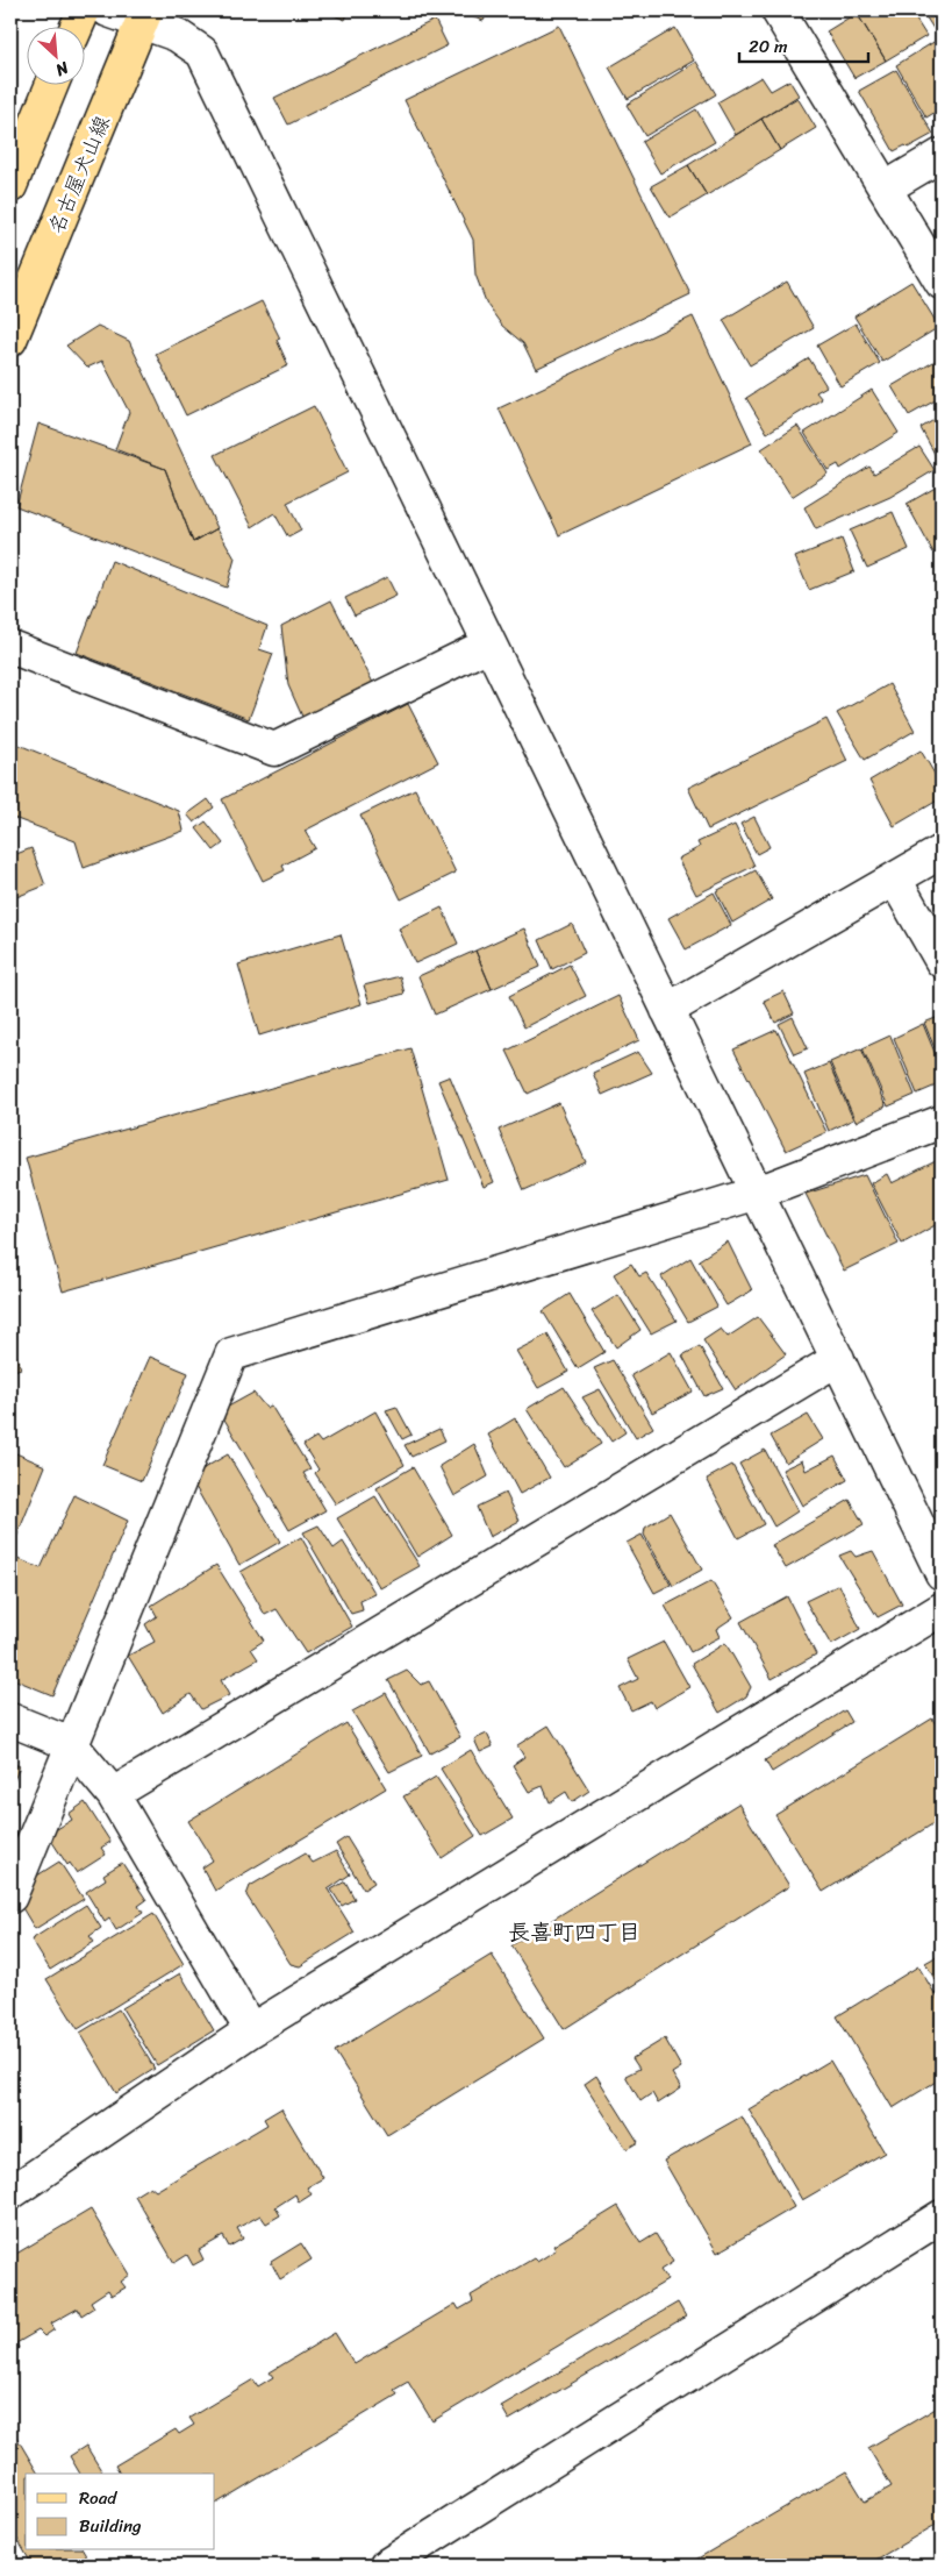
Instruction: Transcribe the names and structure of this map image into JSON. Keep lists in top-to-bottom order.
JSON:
{
  "streets": {
    "main road": ["名古屋犬山線"]
  },
  "districts": ["長喜町四丁目"],
  "legend": ["Road", "Building"],
  "scale_bar": "20 m",
  "north": "bottom right"
}
